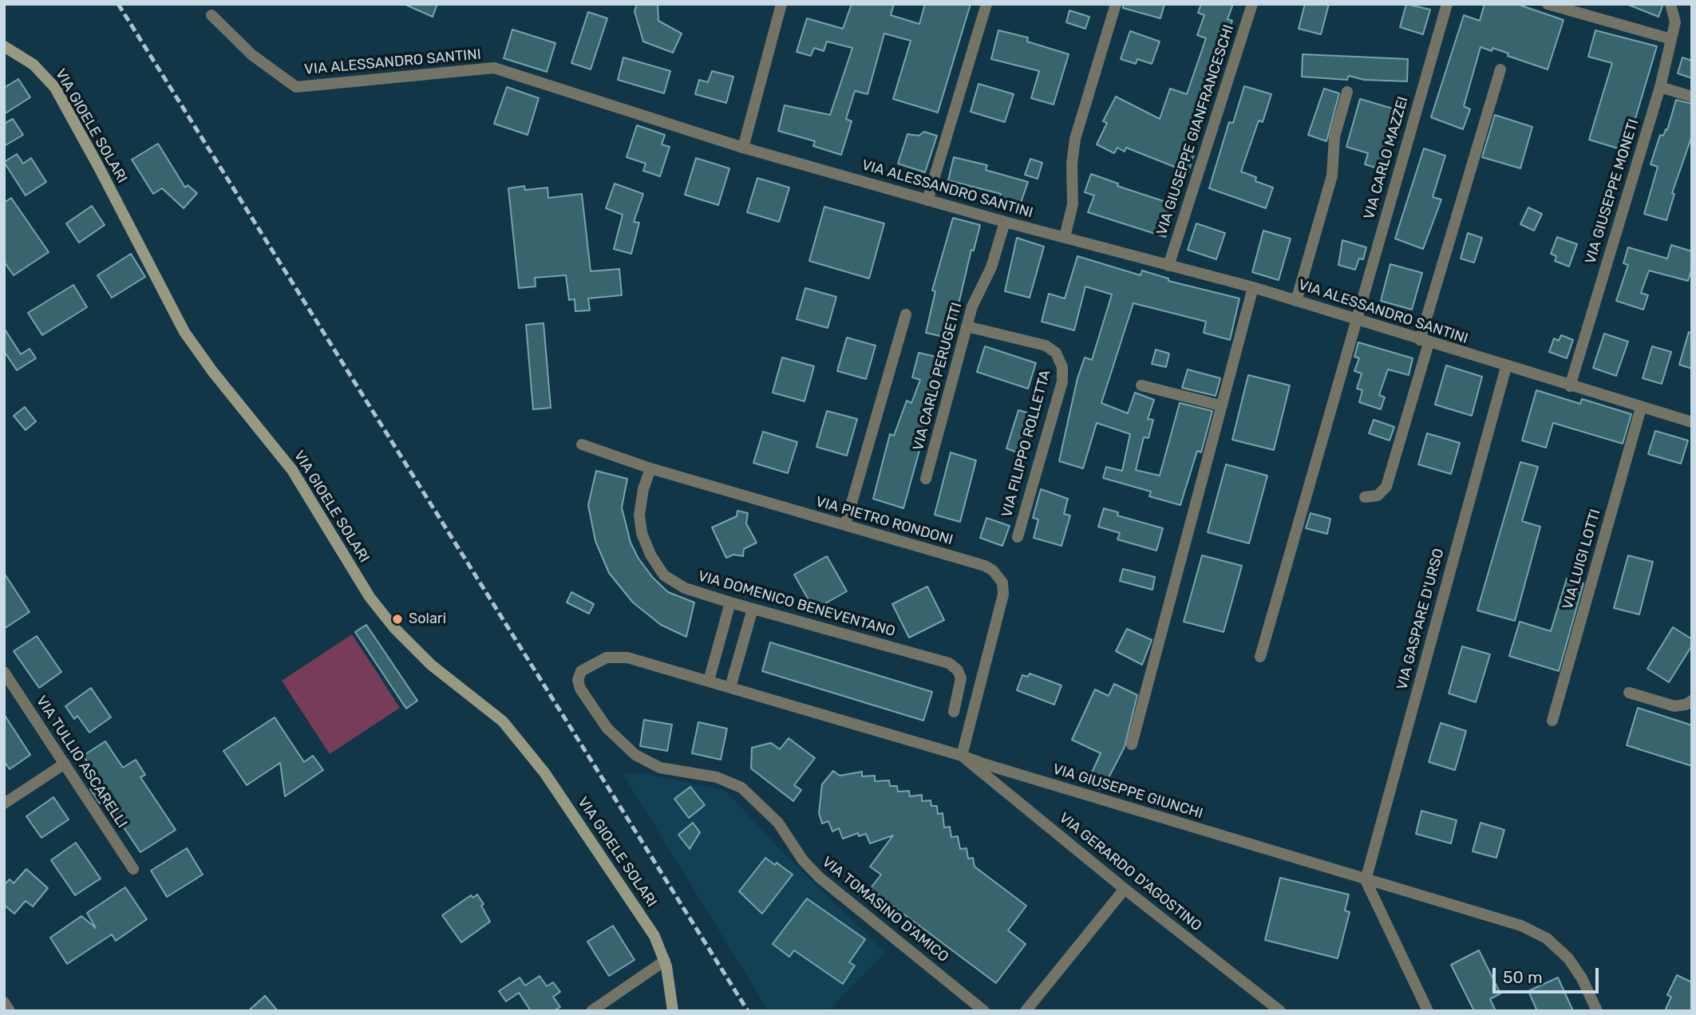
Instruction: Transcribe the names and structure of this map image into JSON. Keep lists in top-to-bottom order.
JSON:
{
  "streets": {
    "street": [
      "VIA ALESSANDRO SANTINI",
      "VIA GIOELE SOLARI",
      "VIA GIUSEPPE GIANFRANCESCHI",
      "VIA CARLO MAZZEI",
      "VIA GIUSEPPE MONETI",
      "VIA CARLO PERUGETTI",
      "VIA FILIPPO ROLLETTA",
      "VIA PIETRO RONDONI",
      "VIA LUIGI LOTTI",
      "VIA DOMENICO BENEVENTANO",
      "VIA GASPARE D'URSO",
      "VIA TULLIO ASCARELLI",
      "VIA GIUSEPPE GIUNCHI",
      "VIA GERARDO D'AGOSTINO",
      "VIA TOMASINO D'AMICO"
    ]
  },
  "crossings": [
    ["VIA ALESSANDRO SANTINI", "VIA GIUSEPPE GIANFRANCESCHI"],
    ["VIA ALESSANDRO SANTINI", "VIA CARLO MAZZEI"],
    ["VIA ALESSANDRO SANTINI", "VIA GIUSEPPE MONETI"],
    ["VIA ALESSANDRO SANTINI", "VIA CARLO PERUGETTI"],
    ["VIA ALESSANDRO SANTINI", "VIA LUIGI LOTTI"],
    ["VIA ALESSANDRO SANTINI", "VIA GASPARE D'URSO"],
    ["VIA CARLO PERUGETTI", "VIA FILIPPO ROLLETTA"],
    ["VIA PIETRO RONDONI", "VIA DOMENICO BENEVENTANO"],
    ["VIA PIETRO RONDONI", "VIA GIUSEPPE GIUNCHI"],
    ["VIA PIETRO RONDONI", "VIA GERARDO D'AGOSTINO"],
    ["VIA GASPARE D'URSO", "VIA GIUSEPPE GIUNCHI"],
    ["VIA GIUSEPPE GIUNCHI", "VIA GERARDO D'AGOSTINO"],
    ["VIA GIUSEPPE GIUNCHI", "VIA TOMASINO D'AMICO"]
  ],
  "places": ["Solari"],
  "scale_bar": "50 m"
}
